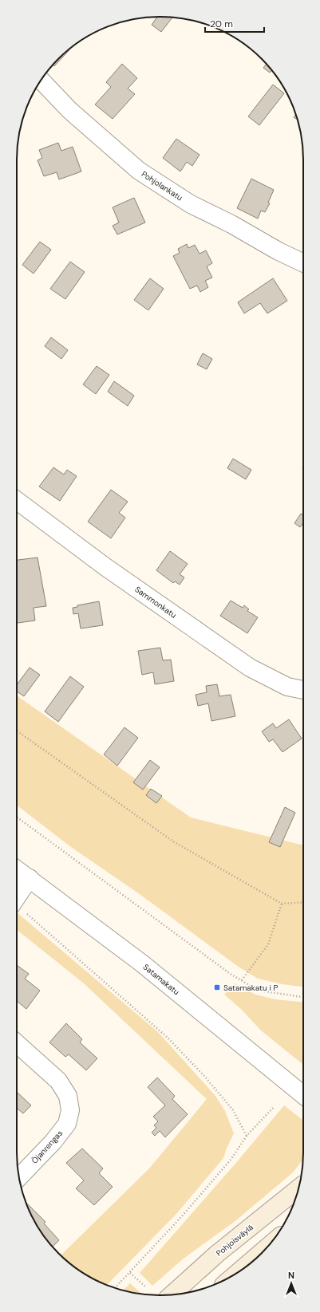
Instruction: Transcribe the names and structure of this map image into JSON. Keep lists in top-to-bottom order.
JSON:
{
  "streets": {
    "main road": ["Pohjoisväylä"],
    "street": [
      "Pohjolankatu",
      "Sammonkatu",
      "Satamakatu",
      "Öjanrengas"
    ]
  },
  "places": {
    "transit": ["Satamakatu i P"]
  },
  "scale_bar": "20 m",
  "north": "top"
}
